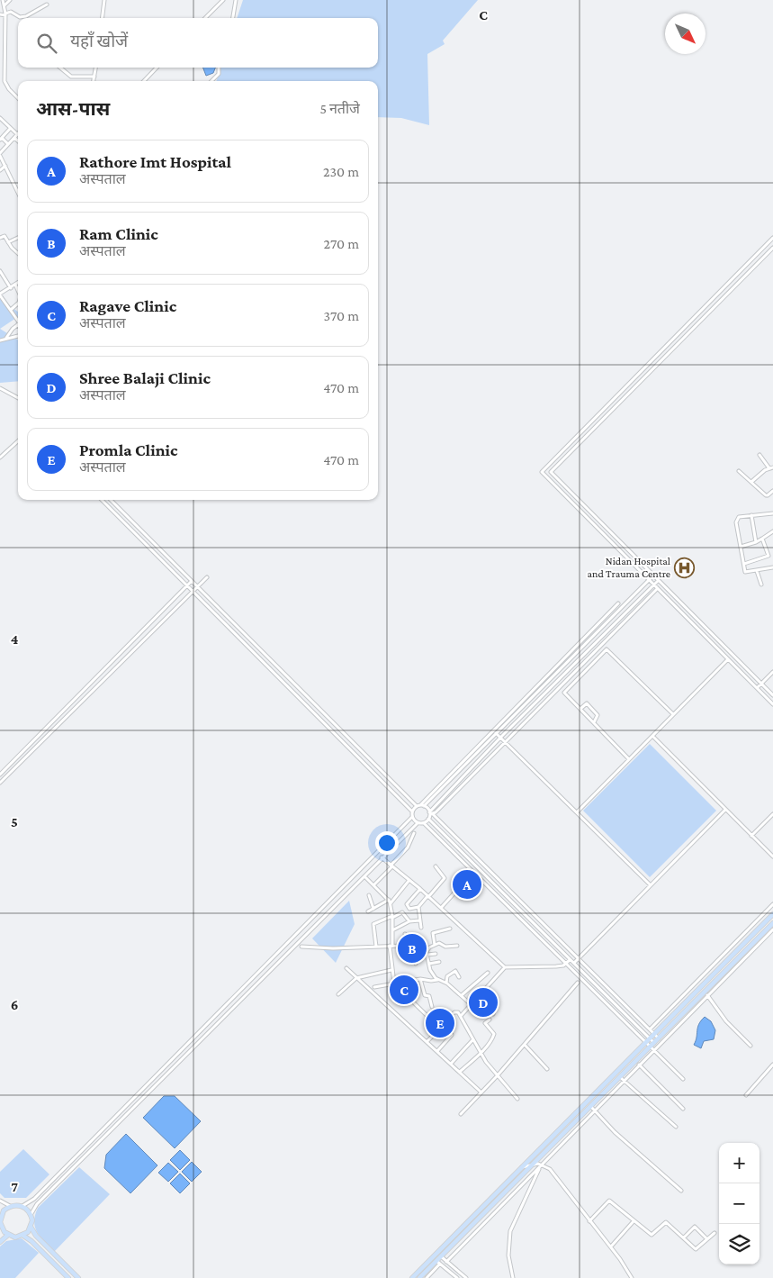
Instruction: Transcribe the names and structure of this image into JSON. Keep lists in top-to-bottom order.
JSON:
{
  "places": {
    "hospital": ["Nidan Hospital and Trauma Centre"]
  },
  "north": "bottom right",
  "page": {
    "search": "यहाँ खोजें",
    "heading": ["आस-पास", "5 नतीजे"],
    "list": [
      {
        "mark": "A",
        "name": "Rathore Imt Hospital",
        "note": "अस्पताल",
        "value": "230 m"
      },
      {
        "mark": "B",
        "name": "Ram Clinic",
        "note": "अस्पताल",
        "value": "270 m"
      },
      {
        "mark": "C",
        "name": "Ragave Clinic",
        "note": "अस्पताल",
        "value": "370 m"
      },
      {
        "mark": "D",
        "name": "Shree Balaji Clinic",
        "note": "अस्पताल",
        "value": "470 m"
      },
      {
        "mark": "E",
        "name": "Promla Clinic",
        "note": "अस्पताल",
        "value": "470 m"
      }
    ],
    "pins": [
      "A",
      "B",
      "C",
      "D",
      "E"
    ],
    "map_buttons": ["+", "−"]
  },
  "grid": {
    "columns": ["C"],
    "rows": [
      "4",
      "5",
      "6",
      "7"
    ]
  }
}
